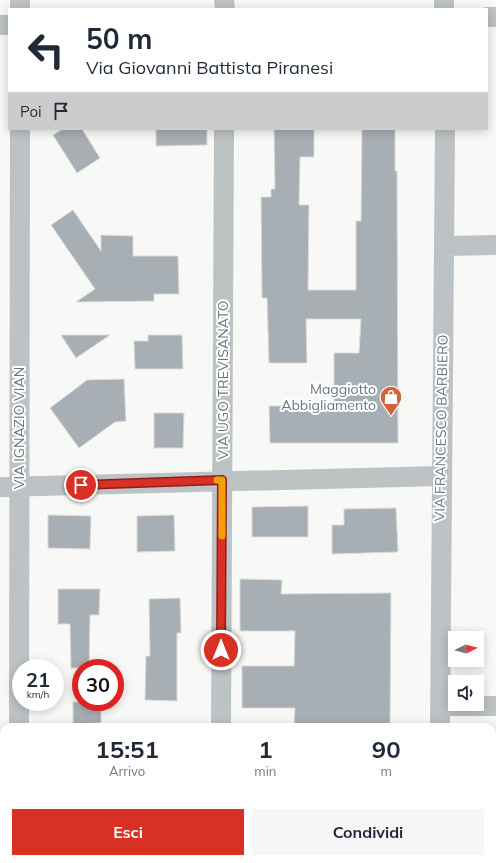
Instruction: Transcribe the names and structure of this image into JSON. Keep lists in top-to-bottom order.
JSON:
{
  "streets": {
    "street": ["VIA UGO TREVISANATO", "VIA IGNAZIO VIAN", "VIA FRANCESCO BARBIERO"]
  },
  "places": {
    "shop": ["Maggiotto Abbigliamento"]
  },
  "north": "right",
  "page": {
    "turn": ["50 m", "Via Giovanni Battista Piranesi"],
    "then": "Poi",
    "speed": "21 km/h",
    "limit": "30",
    "eta": [
      "15:51",
      "Arrivo",
      "1",
      "min",
      "90",
      "m"
    ],
    "buttons": ["Esci", "Condividi"]
  }
}
